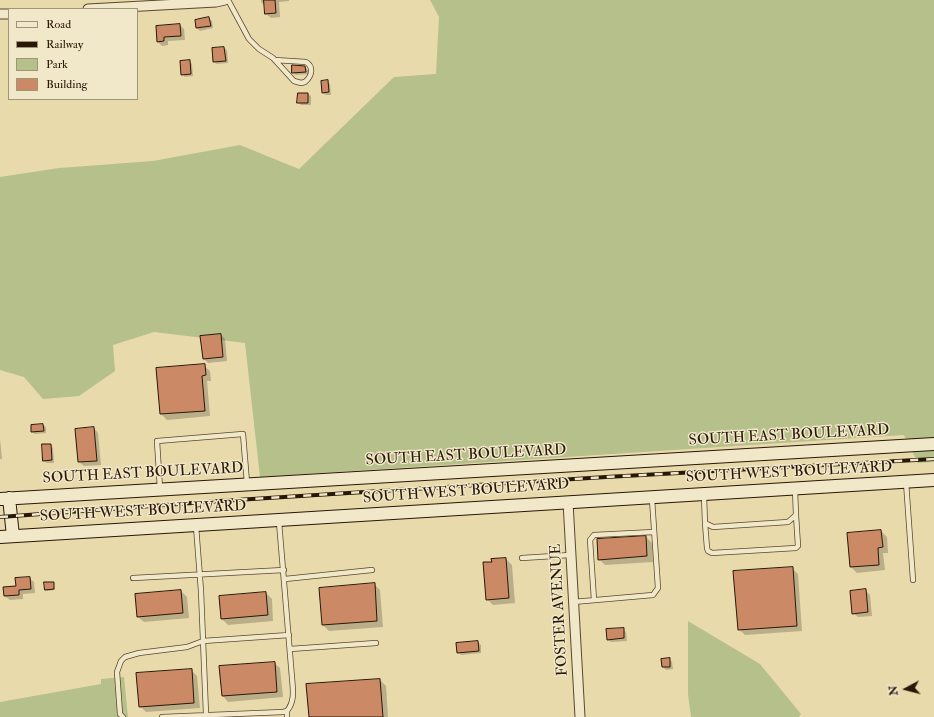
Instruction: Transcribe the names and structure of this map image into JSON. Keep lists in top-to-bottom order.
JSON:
{
  "streets": {
    "main road": ["SOUTH EAST BOULEVARD", "SOUTH WEST BOULEVARD"],
    "street": ["FOSTER AVENUE"]
  },
  "crossings": [
    ["SOUTH WEST BOULEVARD", "FOSTER AVENUE"]
  ],
  "legend": [
    "Road",
    "Railway",
    "Park",
    "Building"
  ],
  "north": "left"
}
